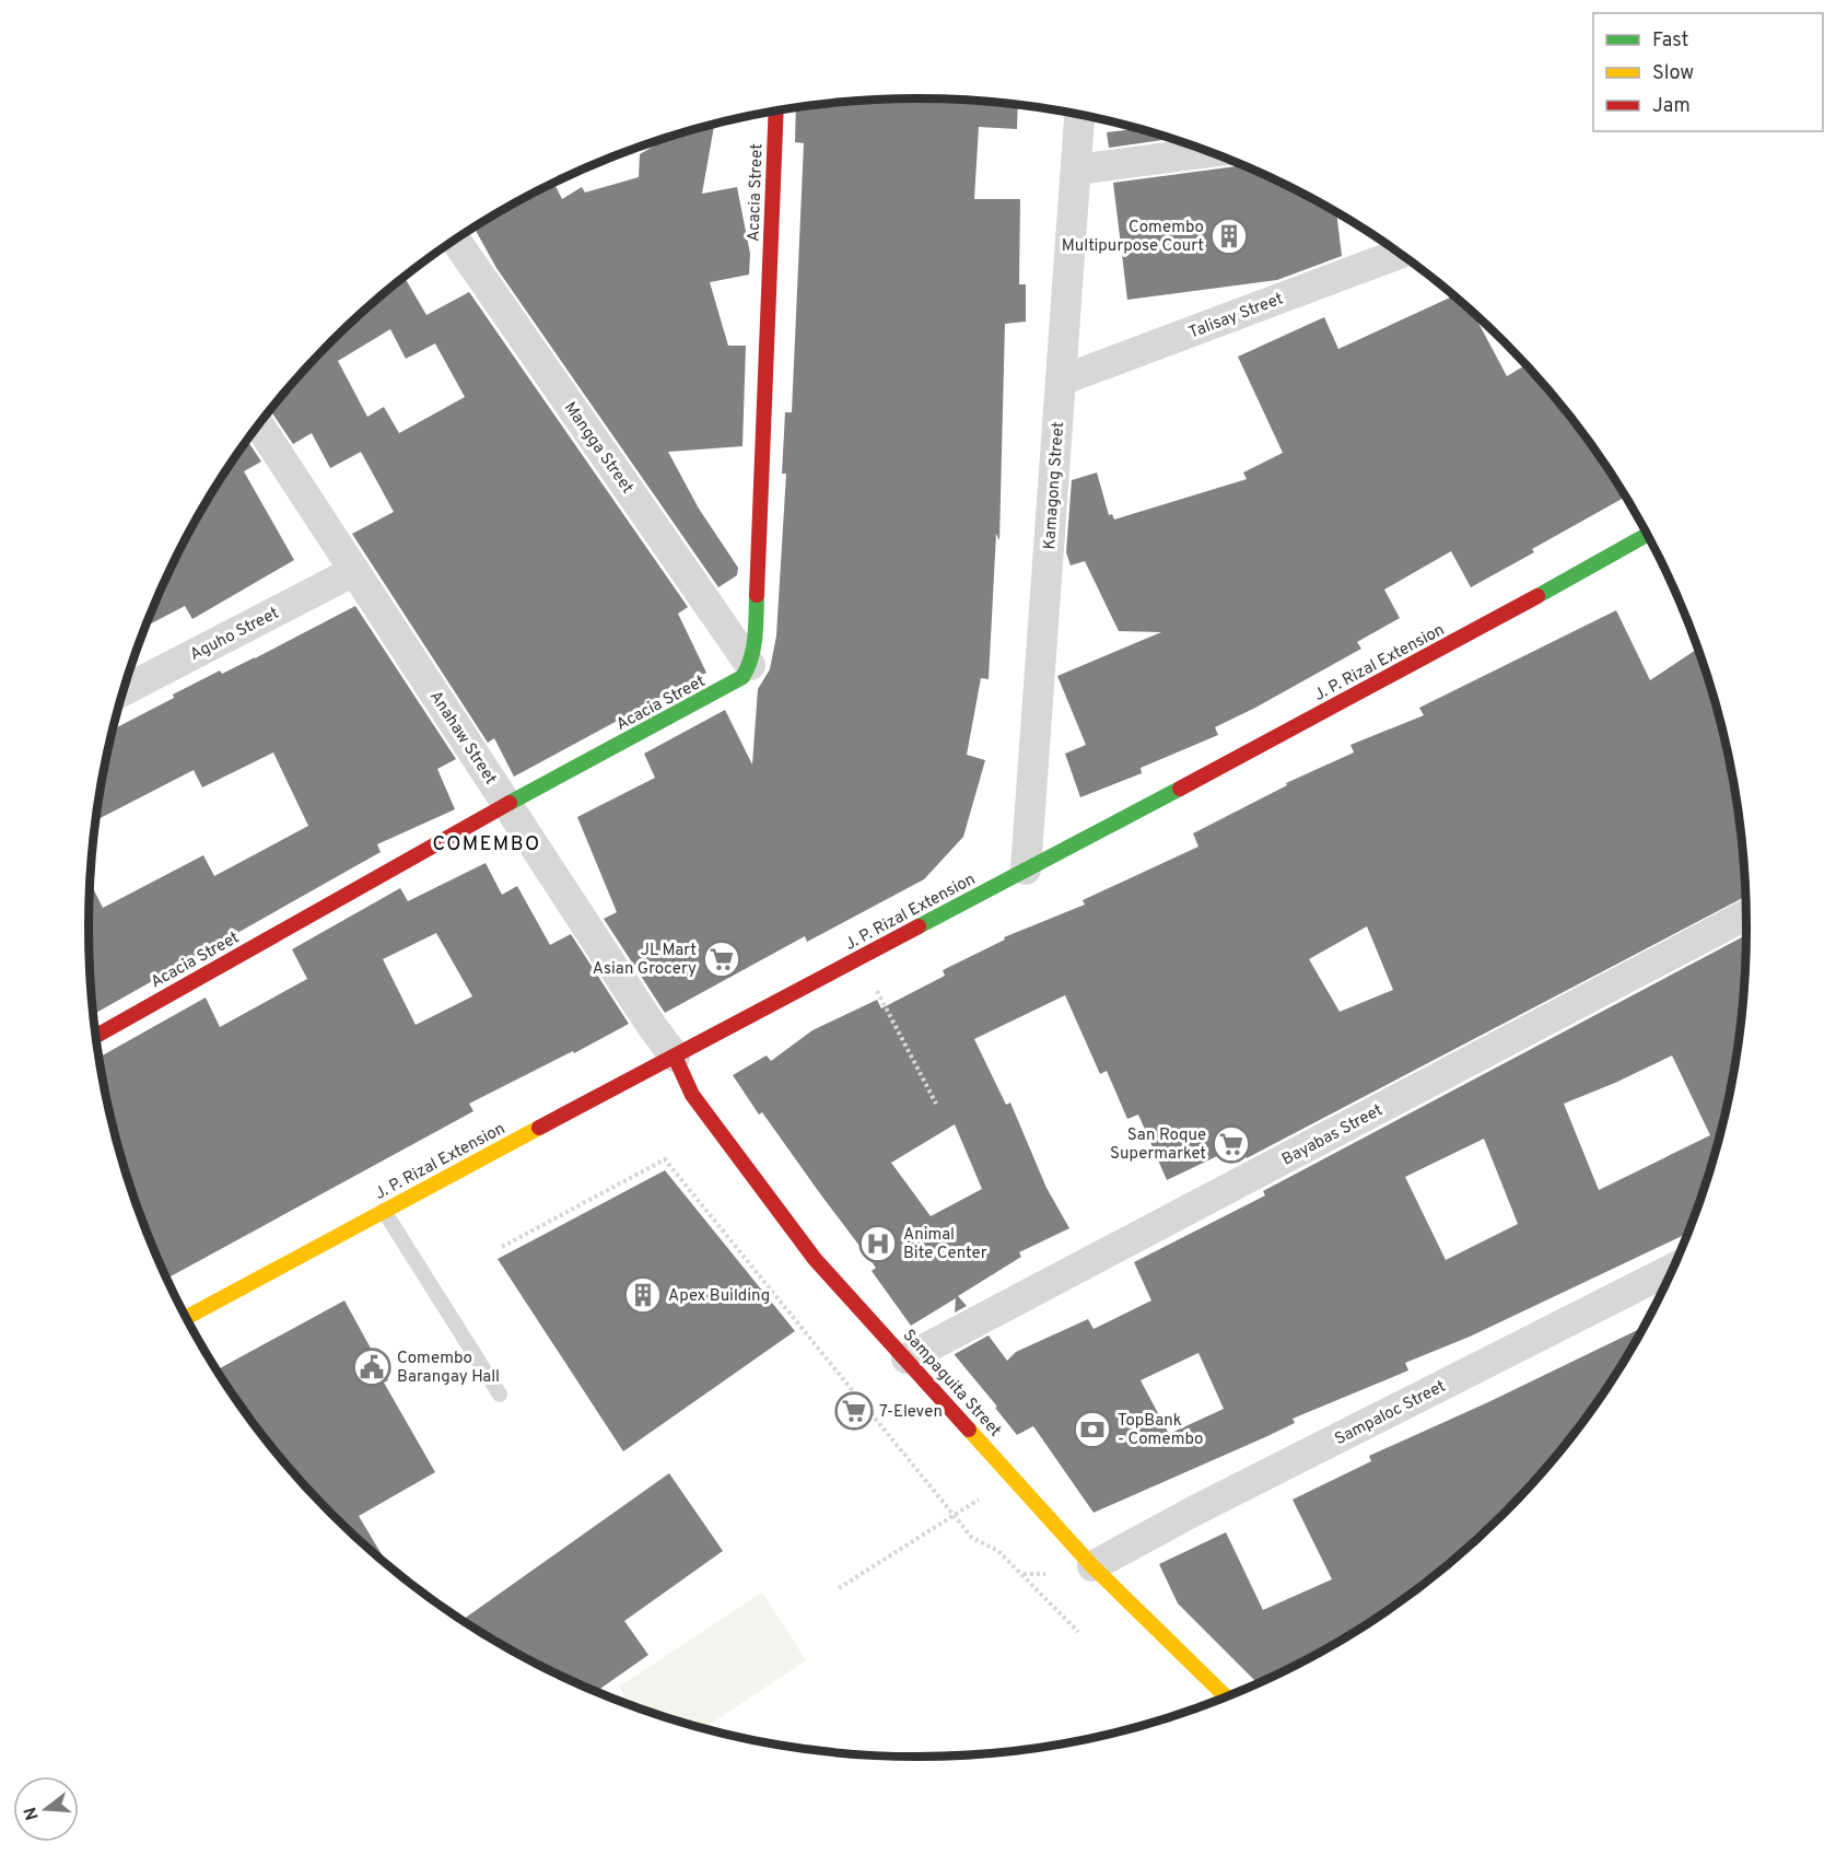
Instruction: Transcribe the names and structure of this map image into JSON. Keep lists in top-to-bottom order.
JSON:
{
  "streets": {
    "street": [
      "Acacia Street",
      "Talisay Street",
      "Mangga Street",
      "Kamagong Street",
      "Aguho Street",
      "J. P. Rizal Extension",
      "Anahaw Street",
      "Bayabas Street",
      "Sampaguita Street",
      "Sampaloc Street"
    ]
  },
  "crossings": [
    ["Acacia Street", "Mangga Street"],
    ["Acacia Street", "Anahaw Street"],
    ["Talisay Street", "Kamagong Street"],
    ["Kamagong Street", "J. P. Rizal Extension"],
    ["Aguho Street", "Anahaw Street"],
    ["J. P. Rizal Extension", "Anahaw Street"],
    ["J. P. Rizal Extension", "Sampaguita Street"],
    ["Anahaw Street", "Sampaguita Street"],
    ["Bayabas Street", "Sampaguita Street"],
    ["Sampaguita Street", "Sampaloc Street"]
  ],
  "districts": ["COMEMBO"],
  "places": {
    "building": ["Comembo Multipurpose Court", "Apex Building"],
    "supermarket": ["JL Mart Asian Grocery", "San Roque Supermarket", "7-Eleven"],
    "hospital": ["Animal Bite Center"],
    "public building": ["Comembo Barangay Hall"],
    "bank": ["TopBank - Comembo"]
  },
  "legend": ["Fast", "Slow", "Jam"],
  "north": "left"
}
